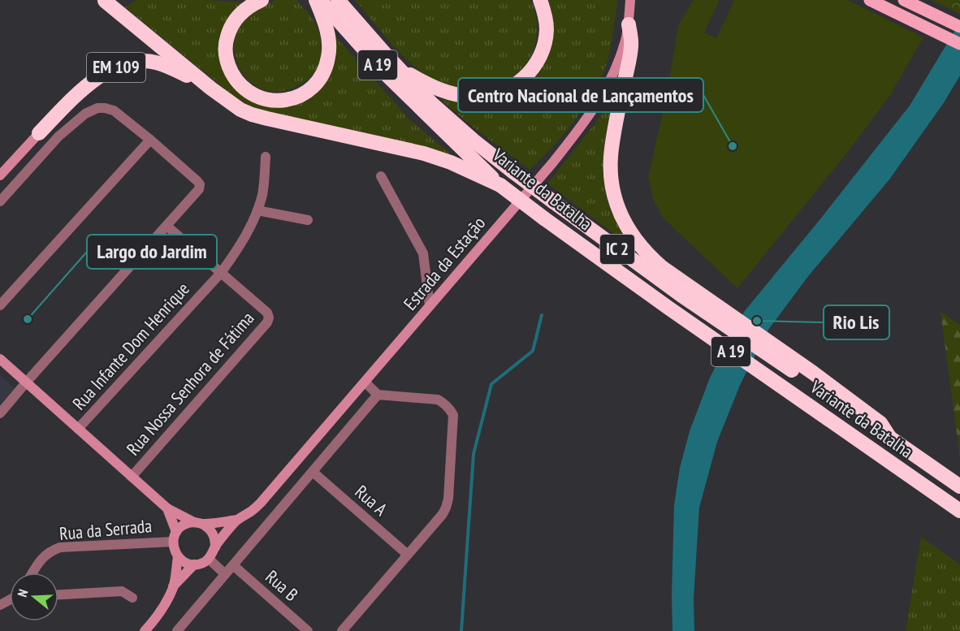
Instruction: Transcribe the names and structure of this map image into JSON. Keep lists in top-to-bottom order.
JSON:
{
  "streets": {
    "highway": [
      "A 19",
      "EM 109",
      "Variante da Batalha",
      "IC 2"
    ],
    "main road": ["Estrada da Estação"],
    "street": [
      "Rua Infante Dom Henrique",
      "Rua Nossa Senhora de Fátima",
      "Rua A",
      "Rua da Serrada",
      "Rua B"
    ]
  },
  "crossings": [
    ["Variante da Batalha", "IC 2"],
    ["Estrada da Estação", "Rua da Serrada"],
    ["Rua Infante Dom Henrique", "Rua Nossa Senhora de Fátima"]
  ],
  "places": ["Centro Nacional de Lançamentos", "Largo do Jardim", "Rio Lis"],
  "north": "left"
}
